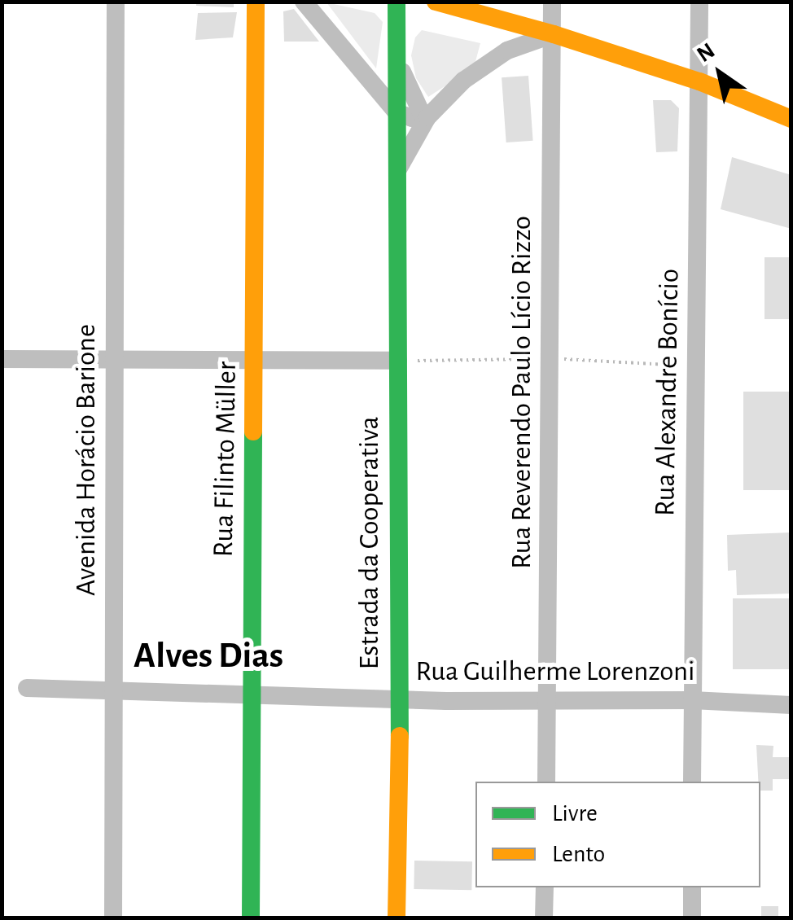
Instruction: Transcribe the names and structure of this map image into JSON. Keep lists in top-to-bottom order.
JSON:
{
  "streets": {
    "street": [
      "Rua Reverendo Paulo Lício Rizzo",
      "Rua Alexandre Bonício",
      "Rua Filinto Müller",
      "Avenida Horácio Barione",
      "Estrada da Cooperativa",
      "Rua Guilherme Lorenzoni"
    ]
  },
  "crossings": [
    ["Rua Reverendo Paulo Lício Rizzo", "Rua Guilherme Lorenzoni"],
    ["Rua Alexandre Bonício", "Rua Guilherme Lorenzoni"],
    ["Rua Filinto Müller", "Rua Guilherme Lorenzoni"],
    ["Avenida Horácio Barione", "Rua Guilherme Lorenzoni"],
    ["Estrada da Cooperativa", "Rua Guilherme Lorenzoni"]
  ],
  "districts": ["Alves Dias"],
  "legend": ["Livre", "Lento"],
  "north": "top left"
}
